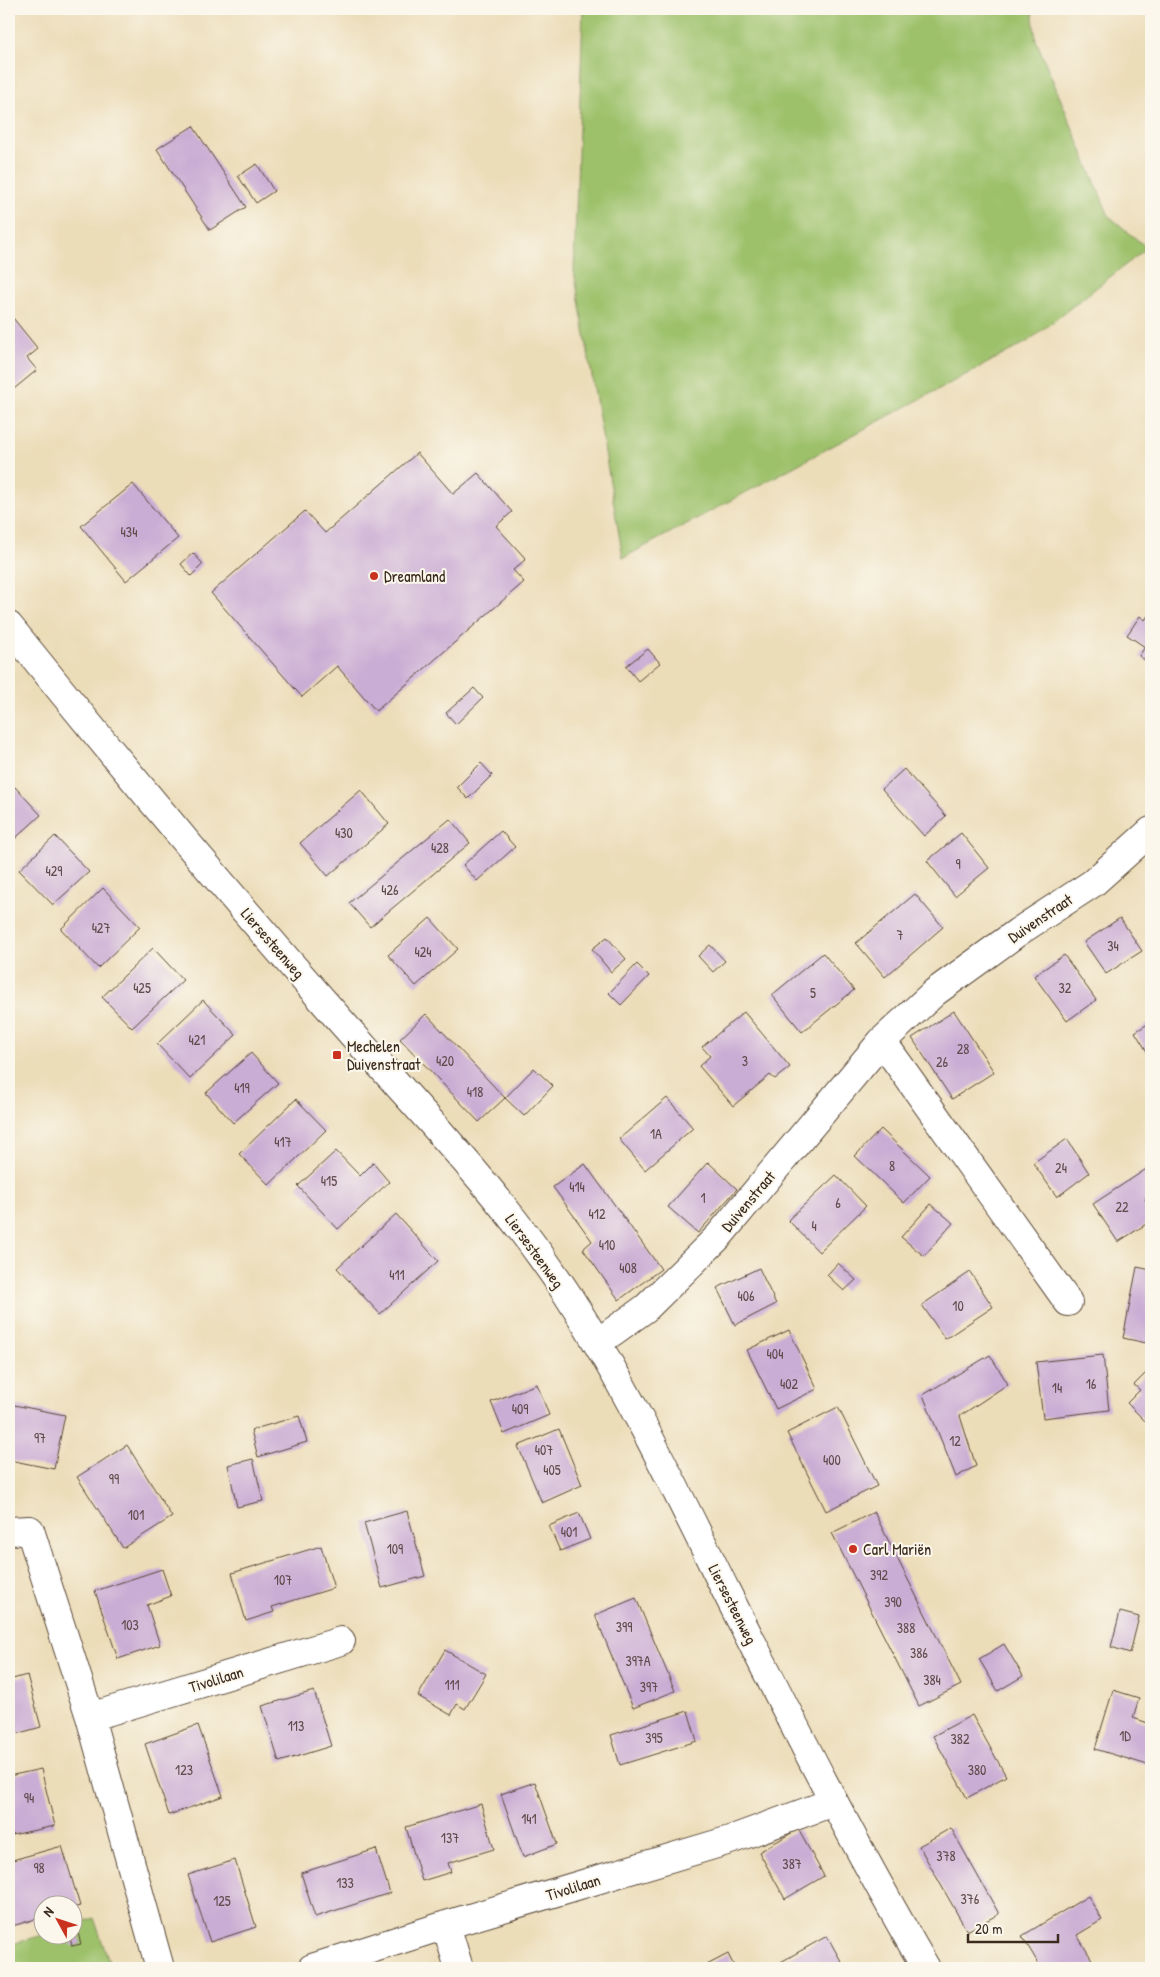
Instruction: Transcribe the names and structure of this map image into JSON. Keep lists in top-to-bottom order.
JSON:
{
  "streets": {
    "street": ["Duivenstraat", "Liersesteenweg", "Tivolilaan"]
  },
  "crossings": [
    ["Duivenstraat", "Liersesteenweg"],
    ["Liersesteenweg", "Tivolilaan"]
  ],
  "places": {
    "other": ["Dreamland", "Carl Mariën"],
    "transit": ["Mechelen Duivenstraat"]
  },
  "house_numbers": [
    "434",
    "430",
    "428",
    "9",
    "429",
    "426",
    "427",
    "7",
    "34",
    "424",
    "425",
    "32",
    "5",
    "421",
    "28",
    "420",
    "3",
    "26",
    "419",
    "418",
    "1A",
    "417",
    "8",
    "24",
    "415",
    "414",
    "1",
    "6",
    "22",
    "412",
    "4",
    "410",
    "408",
    "411",
    "406",
    "10",
    "404",
    "402",
    "16",
    "14",
    "409",
    "97",
    "12",
    "407",
    "400",
    "405",
    "99",
    "101",
    "401",
    "109",
    "392",
    "107",
    "390",
    "103",
    "399",
    "388",
    "386",
    "397A",
    "384",
    "111",
    "397",
    "113",
    "1D",
    "395",
    "382",
    "123",
    "380",
    "94",
    "141",
    "137",
    "378",
    "387",
    "98",
    "133",
    "376",
    "125"
  ],
  "scale_bar": "20 m",
  "north": "top left"
}
